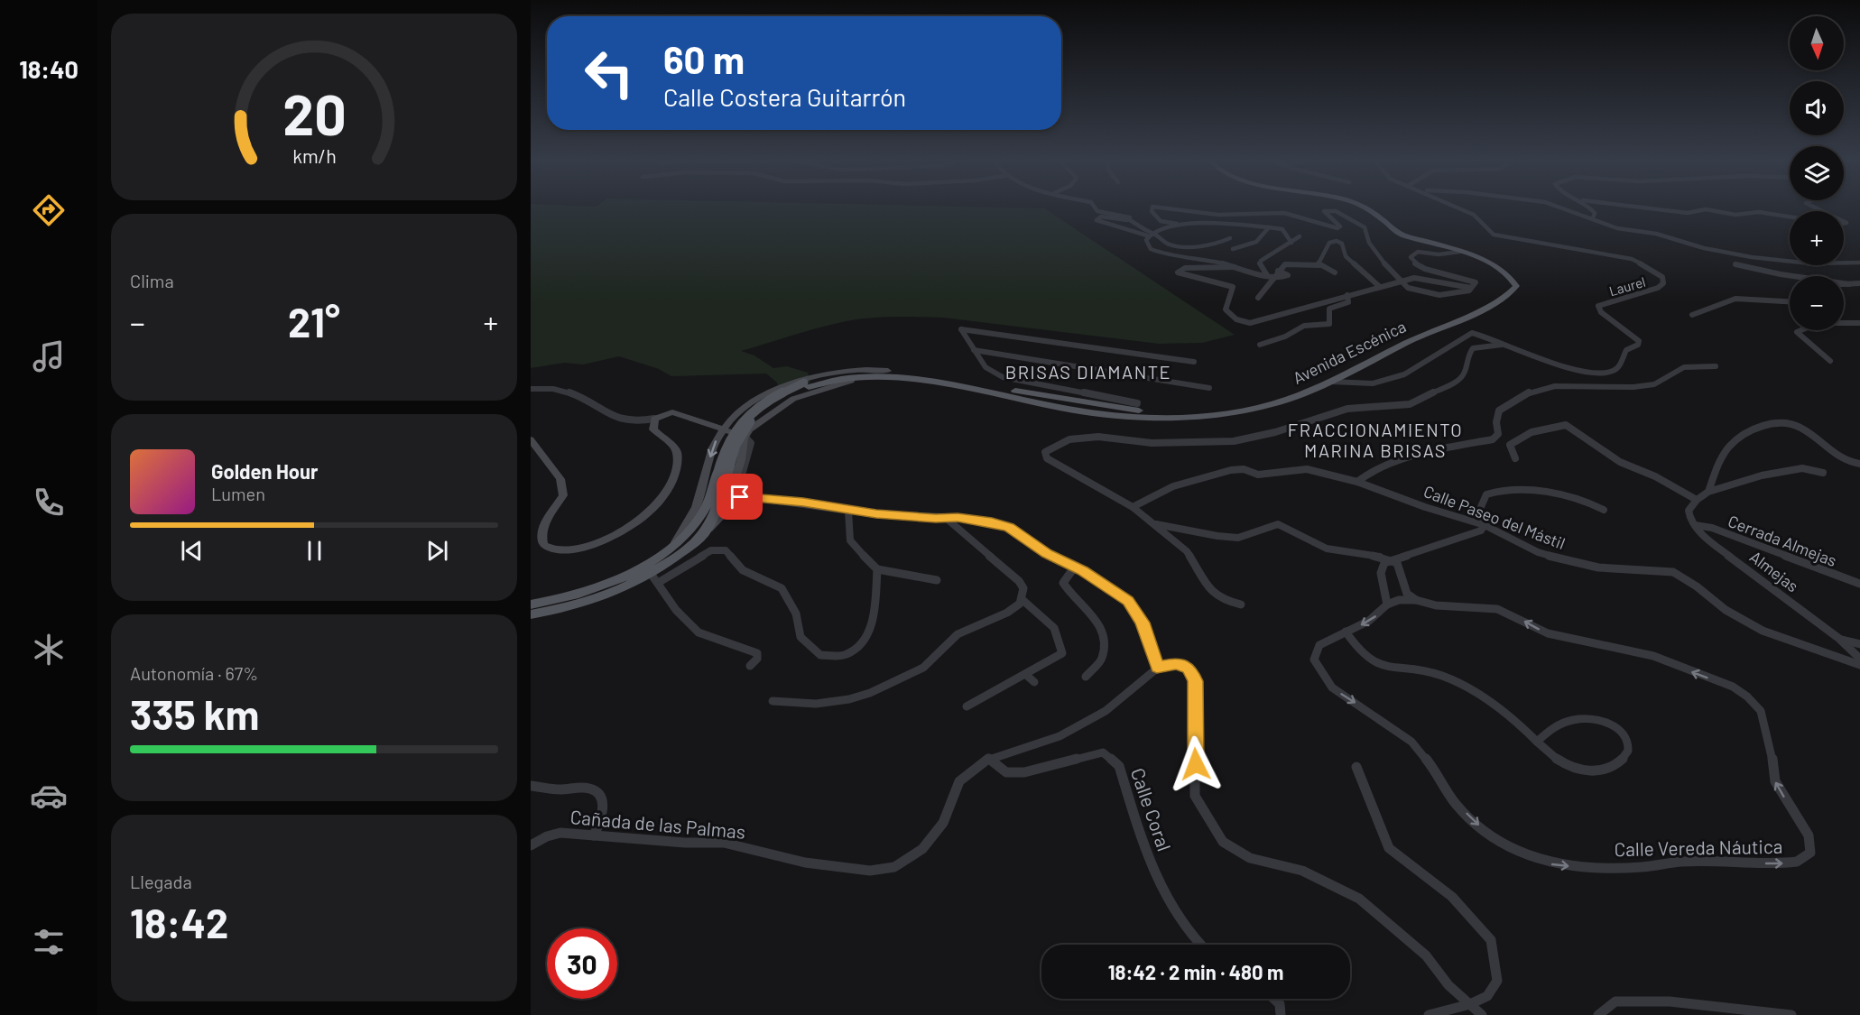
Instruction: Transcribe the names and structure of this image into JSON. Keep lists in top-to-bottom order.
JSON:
{
  "streets": {
    "main road": ["Avenida Escénica"],
    "street": [
      "Laurel",
      "Calle Paseo del Mástil",
      "Cerrada Almejas",
      "Almejas",
      "Calle Coral",
      "Cañada de las Palmas",
      "Calle Vereda Náutica"
    ]
  },
  "crossings": [
    ["Laurel", "Avenida Escénica"],
    ["Cerrada Almejas", "Almejas"],
    ["Calle Coral", "Cañada de las Palmas"]
  ],
  "districts": ["BRISAS DIAMANTE", "FRACCIONAMIENTO MARINA BRISAS"],
  "north": "bottom",
  "page": {
    "tabs": "18:40",
    "map_buttons": ["+", "−"],
    "turn": ["60 m", "Calle Costera Guitarrón"],
    "tile": [
      "Clima",
      ["Autonomía · 67%", "335 km"],
      ["Llegada", "18:42"]
    ],
    "heat": ["−", "21°", "+"],
    "song": ["Golden Hour", "Lumen"],
    "limit": "30",
    "trip": "18:42 · 2 min · 480 m",
    "gauge": ["20", "km/h"]
  }
}
